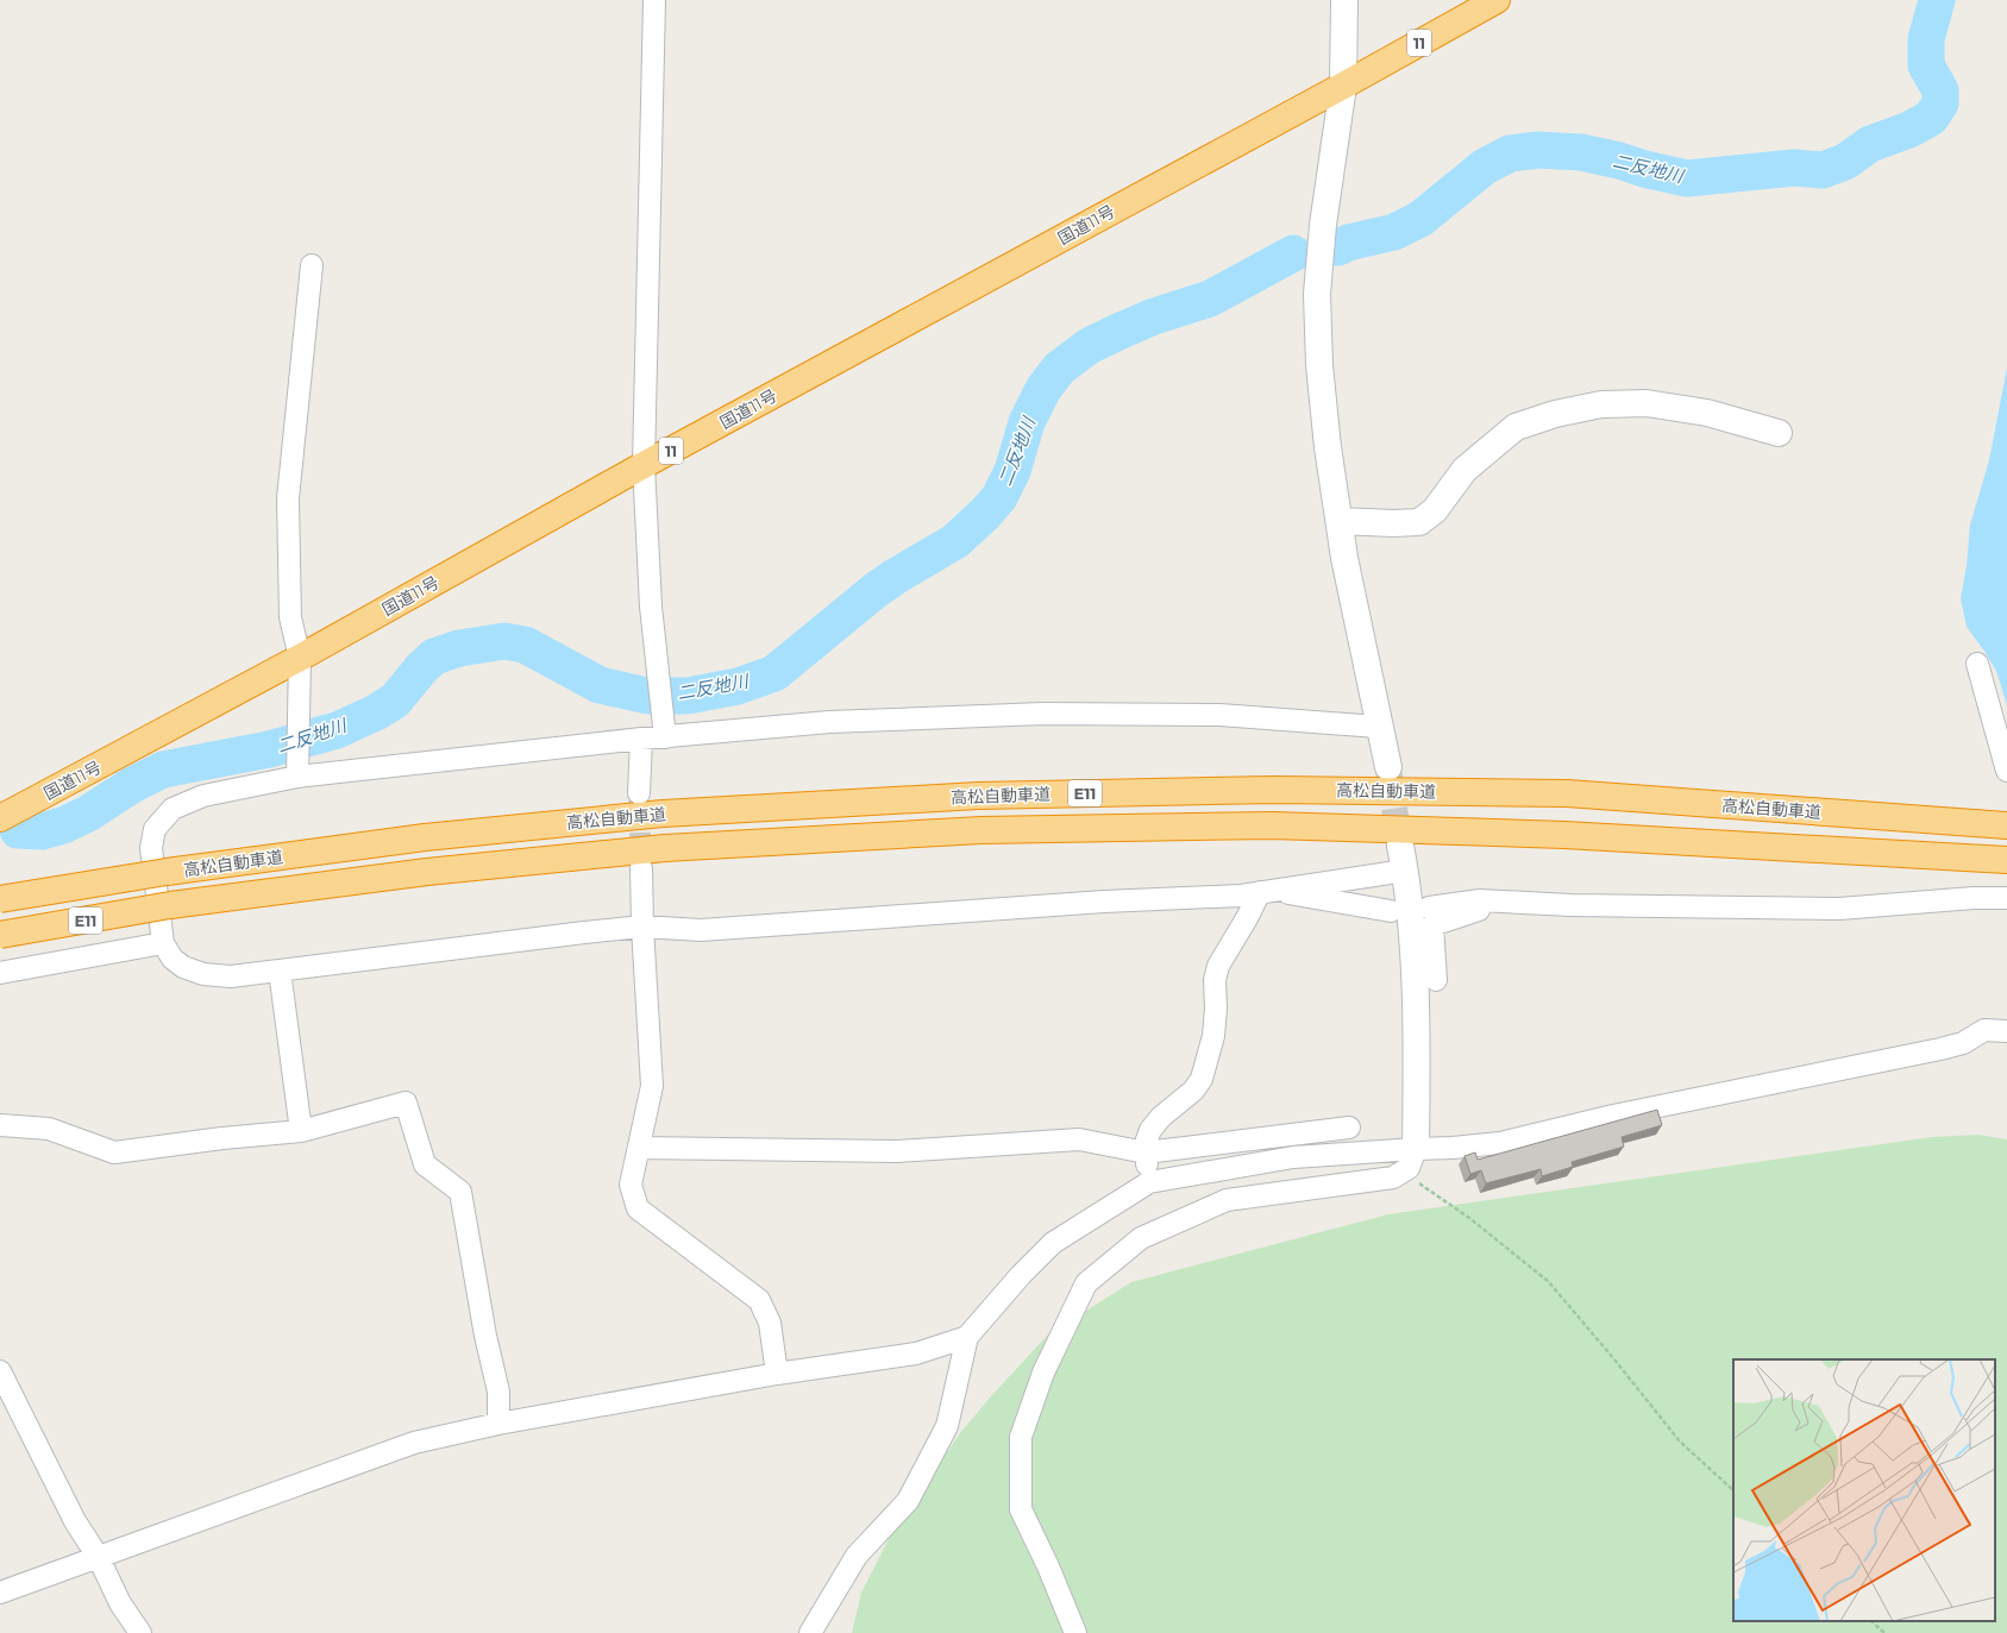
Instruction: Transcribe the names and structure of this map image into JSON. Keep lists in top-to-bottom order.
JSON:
{
  "streets": {
    "highway": [
      "11",
      "国道11号",
      "高松自動車道",
      "E11"
    ]
  },
  "water": ["二反地川"]
}
